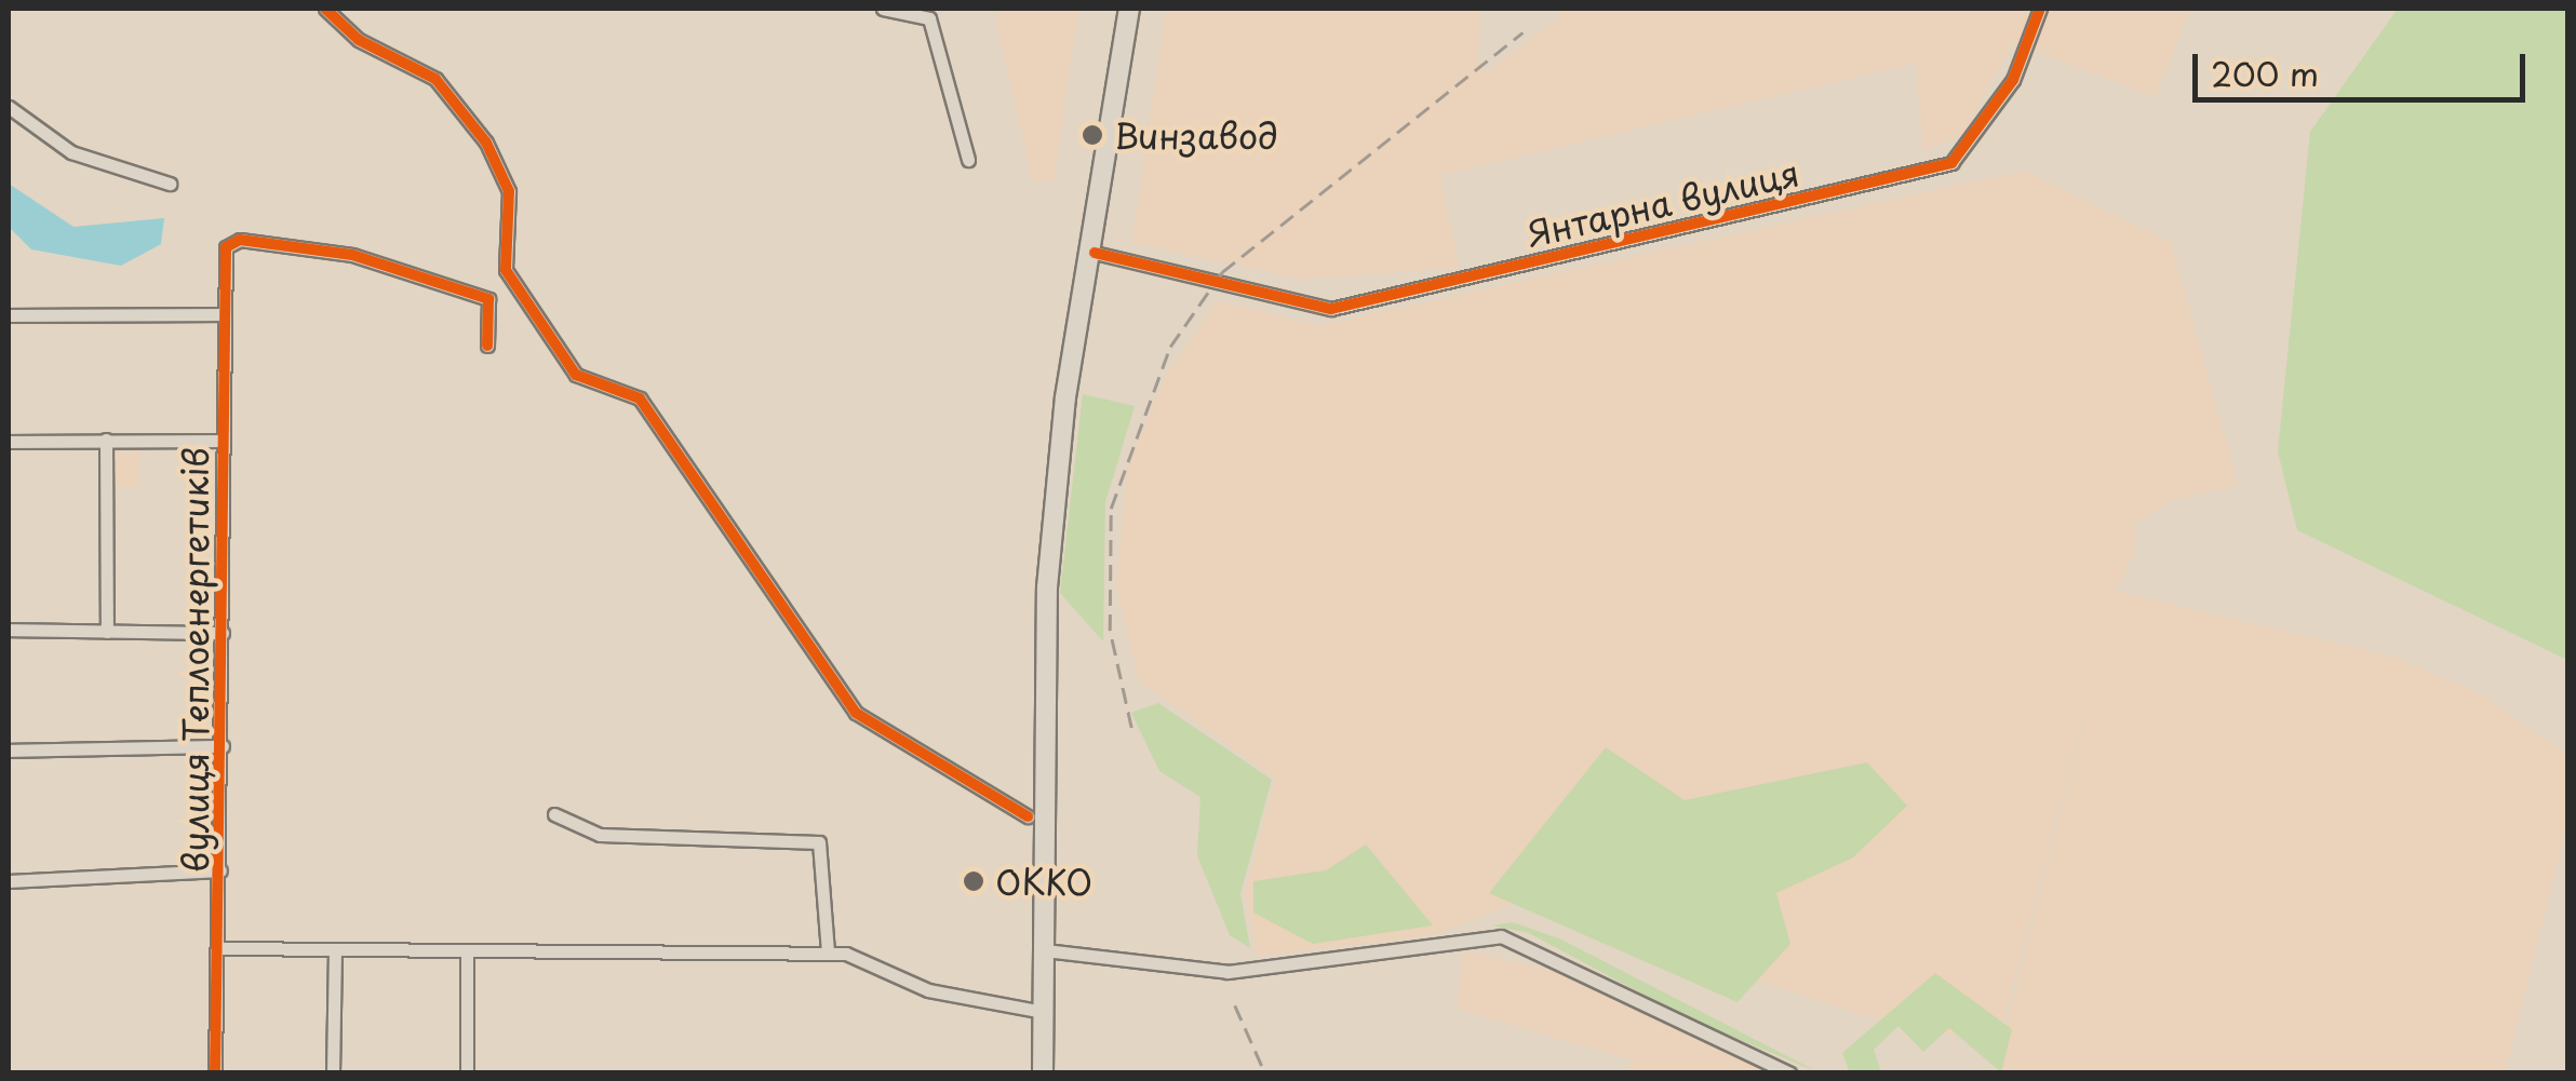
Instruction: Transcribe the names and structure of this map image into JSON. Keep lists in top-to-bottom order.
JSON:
{
  "streets": {
    "street": ["Янтарна вулиця", "вулиця Теплоенергетиків"]
  },
  "places": ["Винзавод", "ОККО"],
  "scale_bar": "200 m"
}
